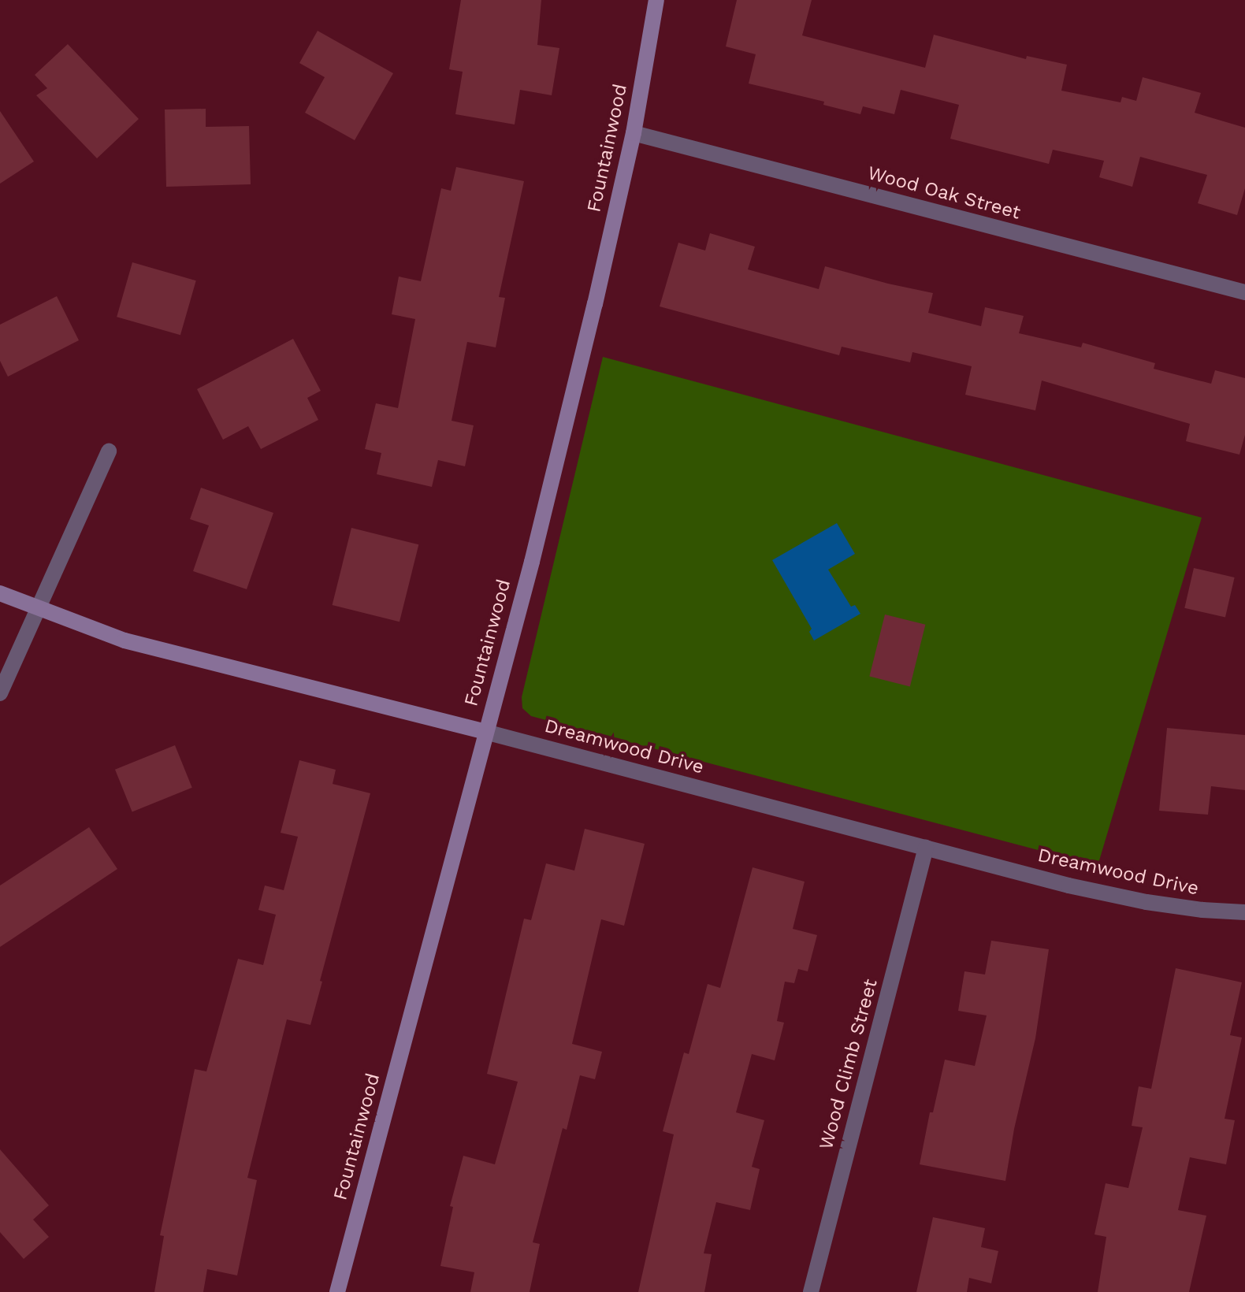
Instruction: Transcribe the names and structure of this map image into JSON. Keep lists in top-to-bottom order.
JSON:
{
  "streets": {
    "street": [
      "Fountainwood",
      "Wood Oak Street",
      "Dreamwood Drive",
      "Wood Climb Street"
    ]
  },
  "crossings": [
    ["Fountainwood", "Wood Oak Street"],
    ["Fountainwood", "Dreamwood Drive"],
    ["Dreamwood Drive", "Wood Climb Street"]
  ]
}
